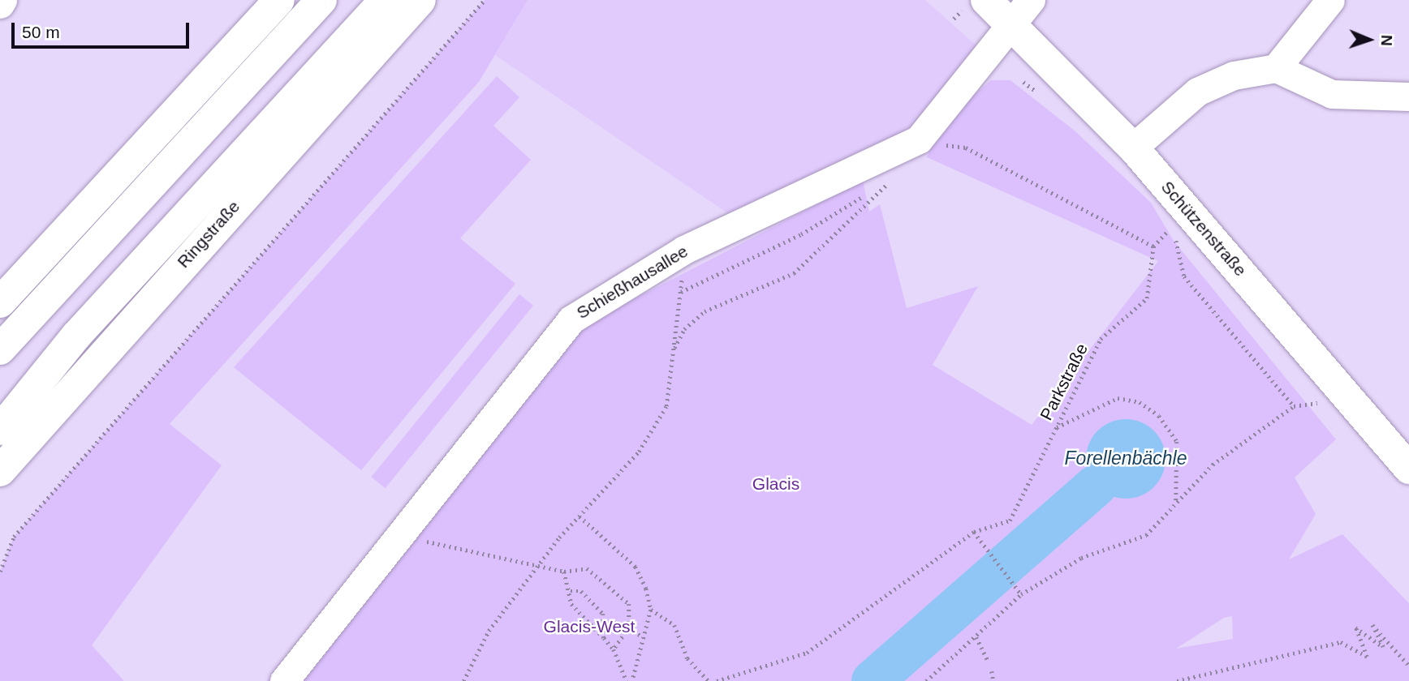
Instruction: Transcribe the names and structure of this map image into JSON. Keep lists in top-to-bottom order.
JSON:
{
  "streets": {
    "main road": ["Schützenstraße", "Ringstraße"],
    "street": ["Schießhausallee"],
    "path": ["Parkstraße"]
  },
  "crossings": [
    ["Schützenstraße", "Schießhausallee"]
  ],
  "water": ["Forellenbächle"],
  "parks": ["Glacis", "Glacis-West"],
  "scale_bar": "50 m",
  "north": "right"
}
